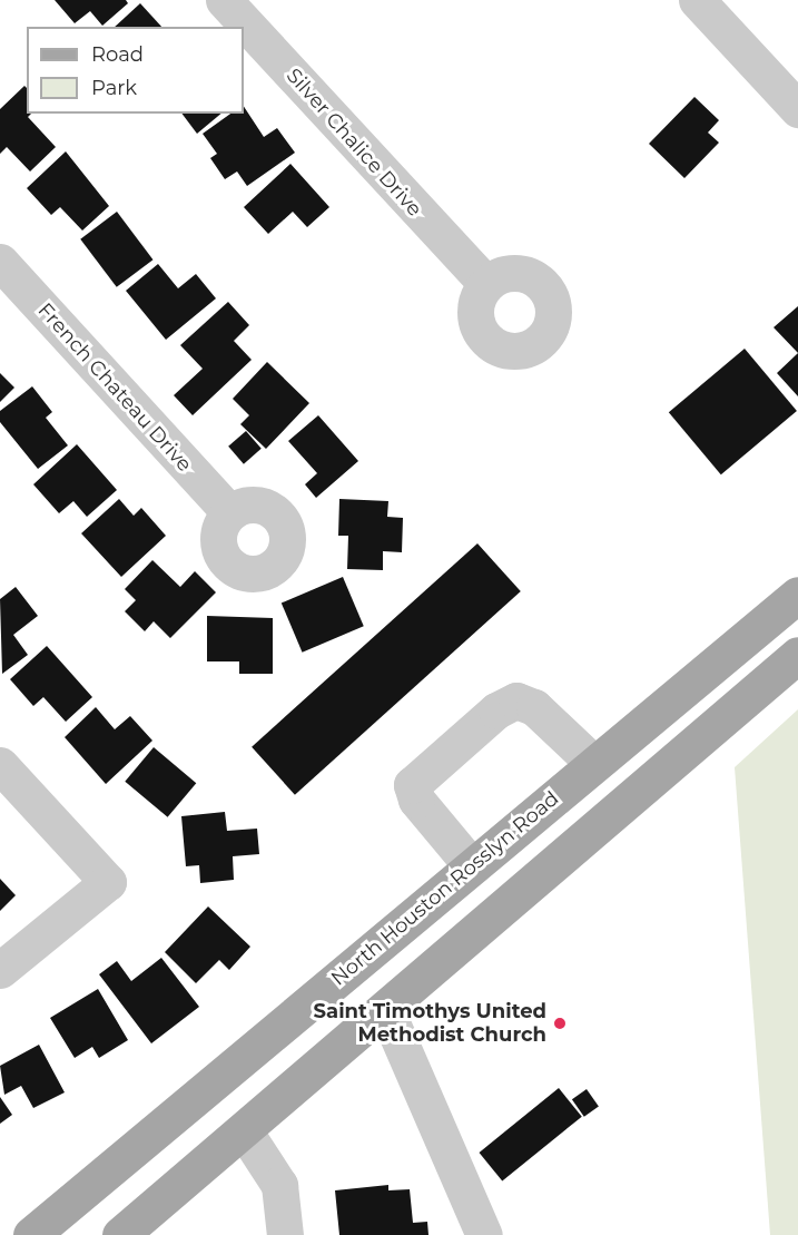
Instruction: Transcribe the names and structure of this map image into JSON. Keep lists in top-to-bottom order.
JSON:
{
  "streets": {
    "main road": ["North Houston Rosslyn Road"],
    "street": ["Silver Chalice Drive", "French Chateau Drive"]
  },
  "places": ["Saint Timothys United Methodist Church"],
  "legend": ["Road", "Park"]
}
